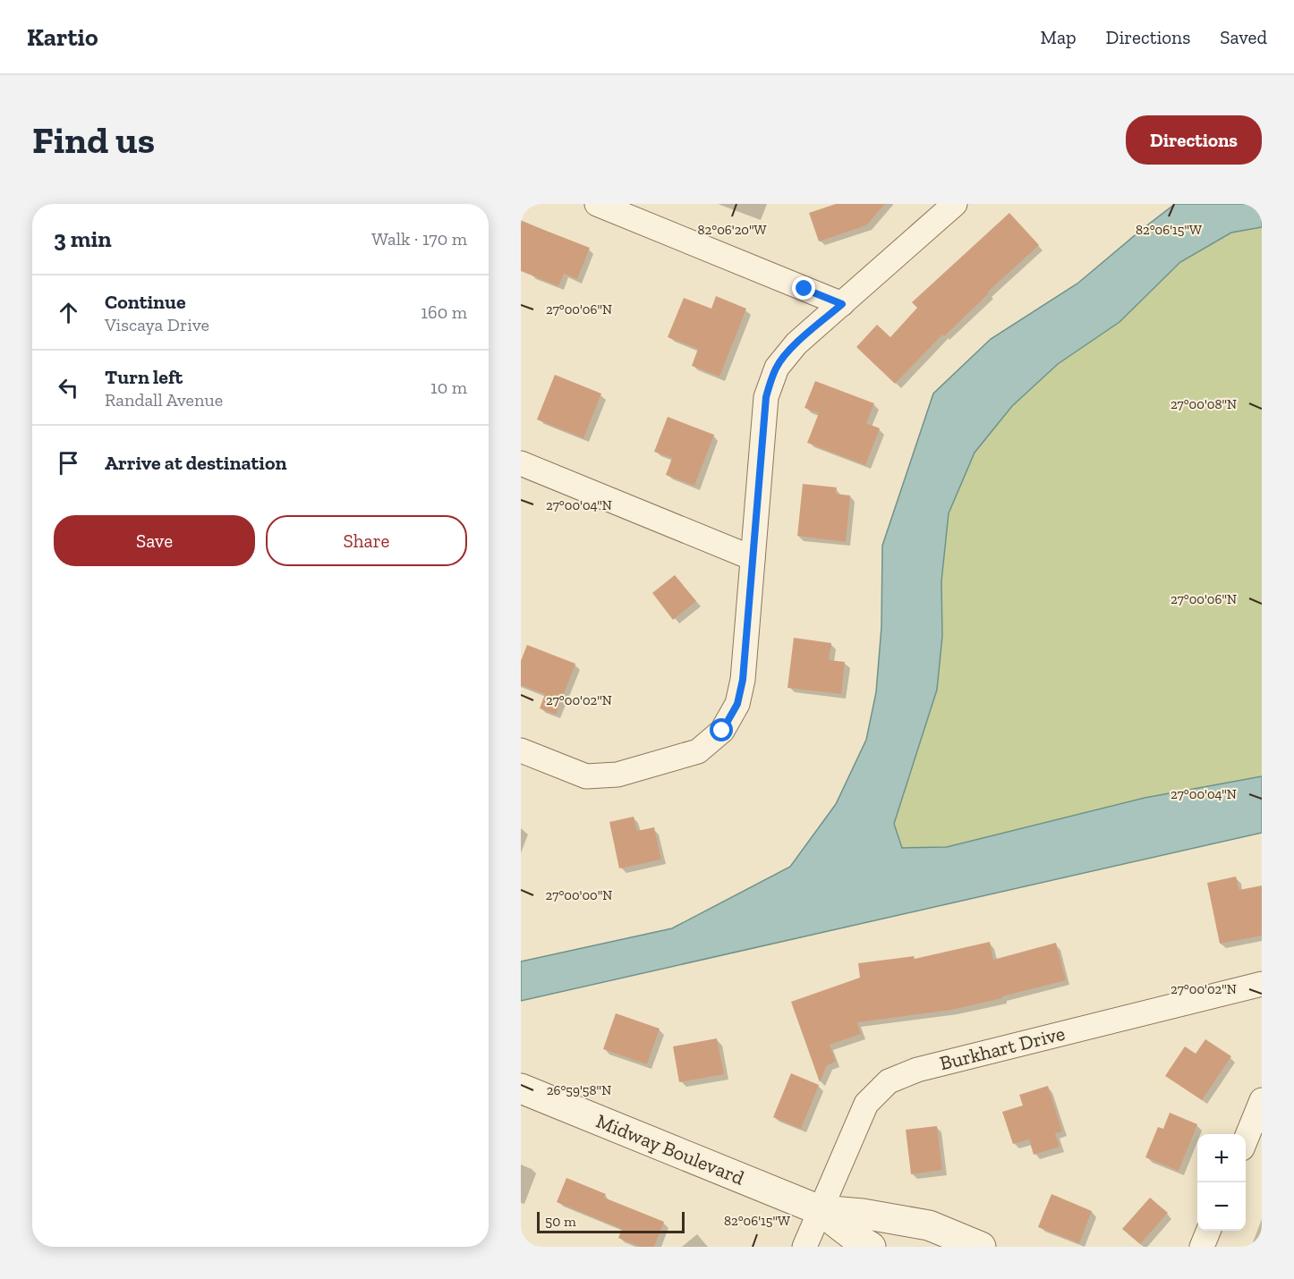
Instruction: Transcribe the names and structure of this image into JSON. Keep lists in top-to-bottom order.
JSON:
{
  "streets": {
    "street": ["Burkhart Drive", "Midway Boulevard"]
  },
  "crossings": [
    ["Burkhart Drive", "Midway Boulevard"]
  ],
  "scale_bar": "50 m",
  "page": {
    "header": "Kartio",
    "nav": ["Map", "Directions", "Saved"],
    "buttons": [
      "Directions",
      ["Save", "Share"]
    ],
    "title": "Find us",
    "heading": ["3 min", "Walk · 170 m"],
    "list": [
      ["Continue", "Viscaya Drive", "160 m"],
      ["Turn left", "Randall Avenue", "10 m"],
      "Arrive at destination"
    ],
    "map_buttons": ["+", "−"],
    "scale": "50 m"
  },
  "coordinates": [
    "82°06'15\"W",
    "82°06'20\"W",
    "27°00'06\"N",
    "27°00'08\"N",
    "27°00'04\"N",
    "27°00'02\"N",
    "27°00'00\"N",
    "26°59'58\"N"
  ]
}
